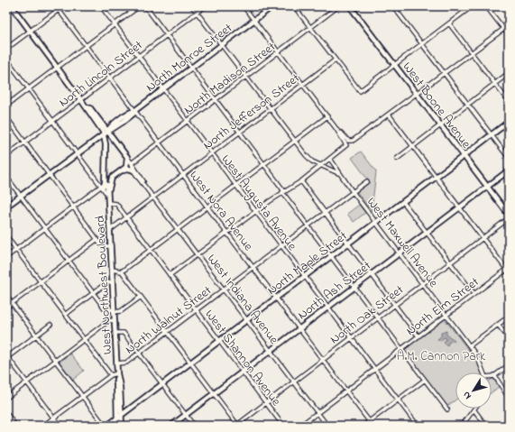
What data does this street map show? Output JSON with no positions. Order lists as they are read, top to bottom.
{
  "streets": {
    "main road": [
      "North Monroe Street",
      "West Boone Avenue",
      "North Maple Street",
      "West Northwest Boulevard",
      "North Ash Street",
      "West Indiana Avenue"
    ],
    "street": [
      "North Lincoln Street",
      "North Madison Street",
      "North Jefferson Street",
      "West Augusta Avenue",
      "West Nora Avenue",
      "West Maxwell Avenue",
      "North Elm Street",
      "North Oak Street",
      "North Walnut Street",
      "West Shannon Avenue"
    ]
  },
  "crossings": [
    ["North Monroe Street", "West Augusta Avenue"],
    ["North Monroe Street", "West Nora Avenue"],
    ["North Monroe Street", "West Indiana Avenue"],
    ["North Lincoln Street", "West Augusta Avenue"],
    ["North Lincoln Street", "West Nora Avenue"],
    ["North Lincoln Street", "West Indiana Avenue"],
    ["North Madison Street", "West Augusta Avenue"],
    ["North Madison Street", "West Nora Avenue"],
    ["North Madison Street", "West Indiana Avenue"],
    ["West Boone Avenue", "North Maple Street"],
    ["West Boone Avenue", "North Ash Street"],
    ["North Jefferson Street", "West Augusta Avenue"],
    ["North Jefferson Street", "West Nora Avenue"],
    ["North Jefferson Street", "West Northwest Boulevard"],
    ["North Jefferson Street", "West Indiana Avenue"],
    ["North Jefferson Street", "West Shannon Avenue"],
    ["West Augusta Avenue", "North Maple Street"],
    ["West Augusta Avenue", "North Ash Street"],
    ["West Augusta Avenue", "North Elm Street"],
    ["West Augusta Avenue", "North Oak Street"],
    ["West Augusta Avenue", "North Walnut Street"],
    ["West Nora Avenue", "North Maple Street"],
    ["West Nora Avenue", "North Ash Street"],
    ["West Nora Avenue", "North Elm Street"],
    ["West Nora Avenue", "North Oak Street"],
    ["West Nora Avenue", "North Walnut Street"],
    ["West Maxwell Avenue", "North Maple Street"],
    ["West Maxwell Avenue", "North Ash Street"],
    ["West Maxwell Avenue", "North Elm Street"],
    ["West Maxwell Avenue", "North Oak Street"],
    ["West Maxwell Avenue", "North Walnut Street"],
    ["North Maple Street", "West Indiana Avenue"],
    ["North Maple Street", "West Shannon Avenue"],
    ["West Northwest Boulevard", "West Indiana Avenue"],
    ["West Northwest Boulevard", "North Walnut Street"],
    ["West Northwest Boulevard", "West Shannon Avenue"],
    ["North Ash Street", "West Indiana Avenue"],
    ["North Ash Street", "West Shannon Avenue"],
    ["West Indiana Avenue", "North Elm Street"],
    ["West Indiana Avenue", "North Oak Street"],
    ["West Indiana Avenue", "North Walnut Street"],
    ["North Oak Street", "West Shannon Avenue"],
    ["North Walnut Street", "West Shannon Avenue"]
  ],
  "parks": ["A.M. Cannon Park"],
  "north": "bottom left"
}
